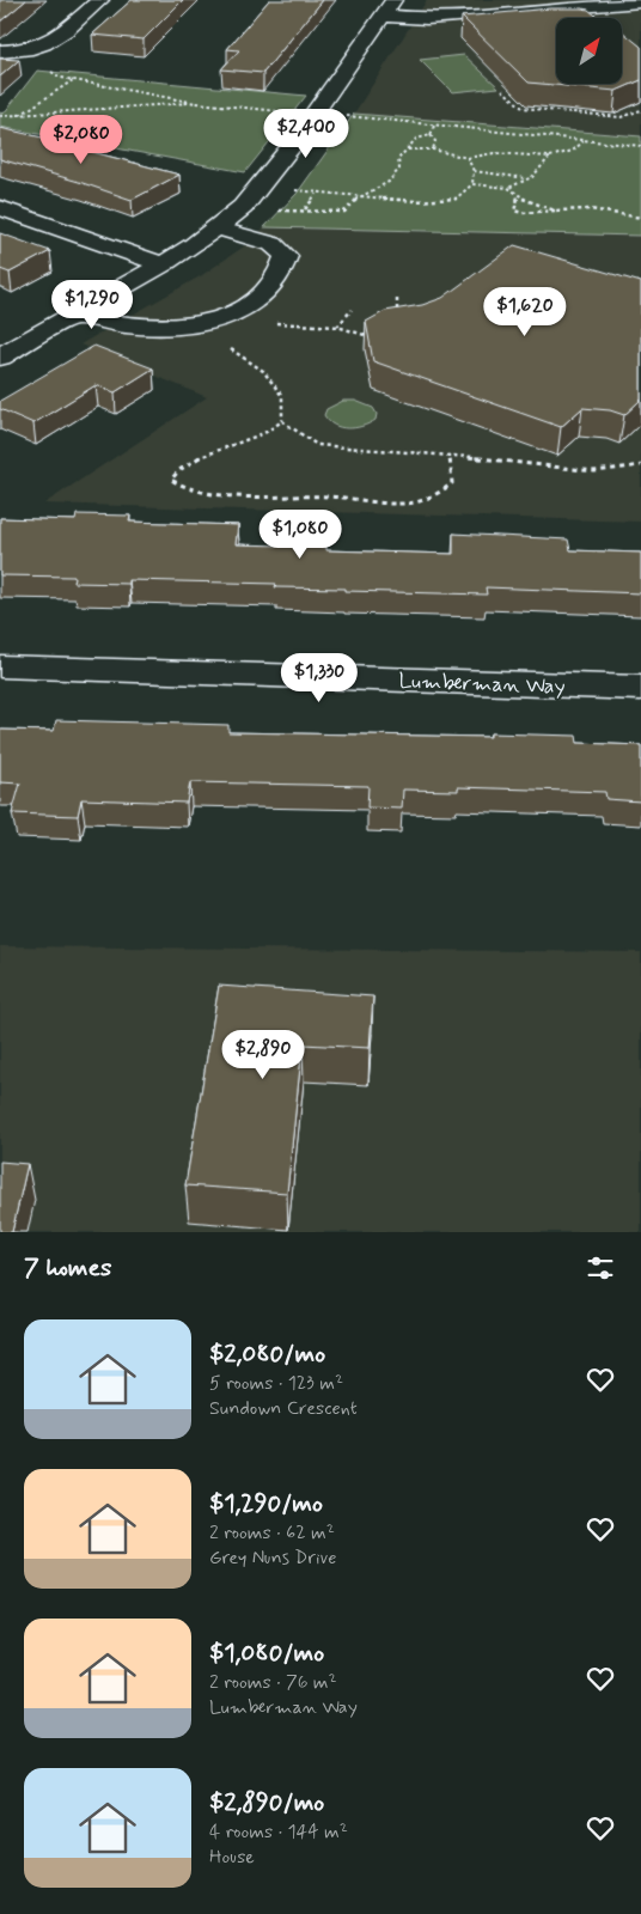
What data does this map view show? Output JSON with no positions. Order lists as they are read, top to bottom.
{
  "streets": {
    "street": ["Lumberman Way"]
  },
  "north": "top right",
  "page": {
    "price": [
      "$2,400",
      "$2,080",
      "$1,290",
      "$1,620",
      "$1,080",
      "$1,330",
      "$2,890"
    ],
    "heading": "7 homes",
    "list": [
      {
        "name": "$2,080/mo",
        "note": "5 rooms · 123 m² · Sundown Crescent"
      },
      {
        "name": "$1,290/mo",
        "note": "2 rooms · 62 m² · Grey Nuns Drive"
      },
      {
        "name": "$1,080/mo",
        "note": "2 rooms · 76 m² · Lumberman Way"
      },
      {
        "name": "$2,890/mo",
        "note": "4 rooms · 144 m² · House"
      }
    ]
  }
}
